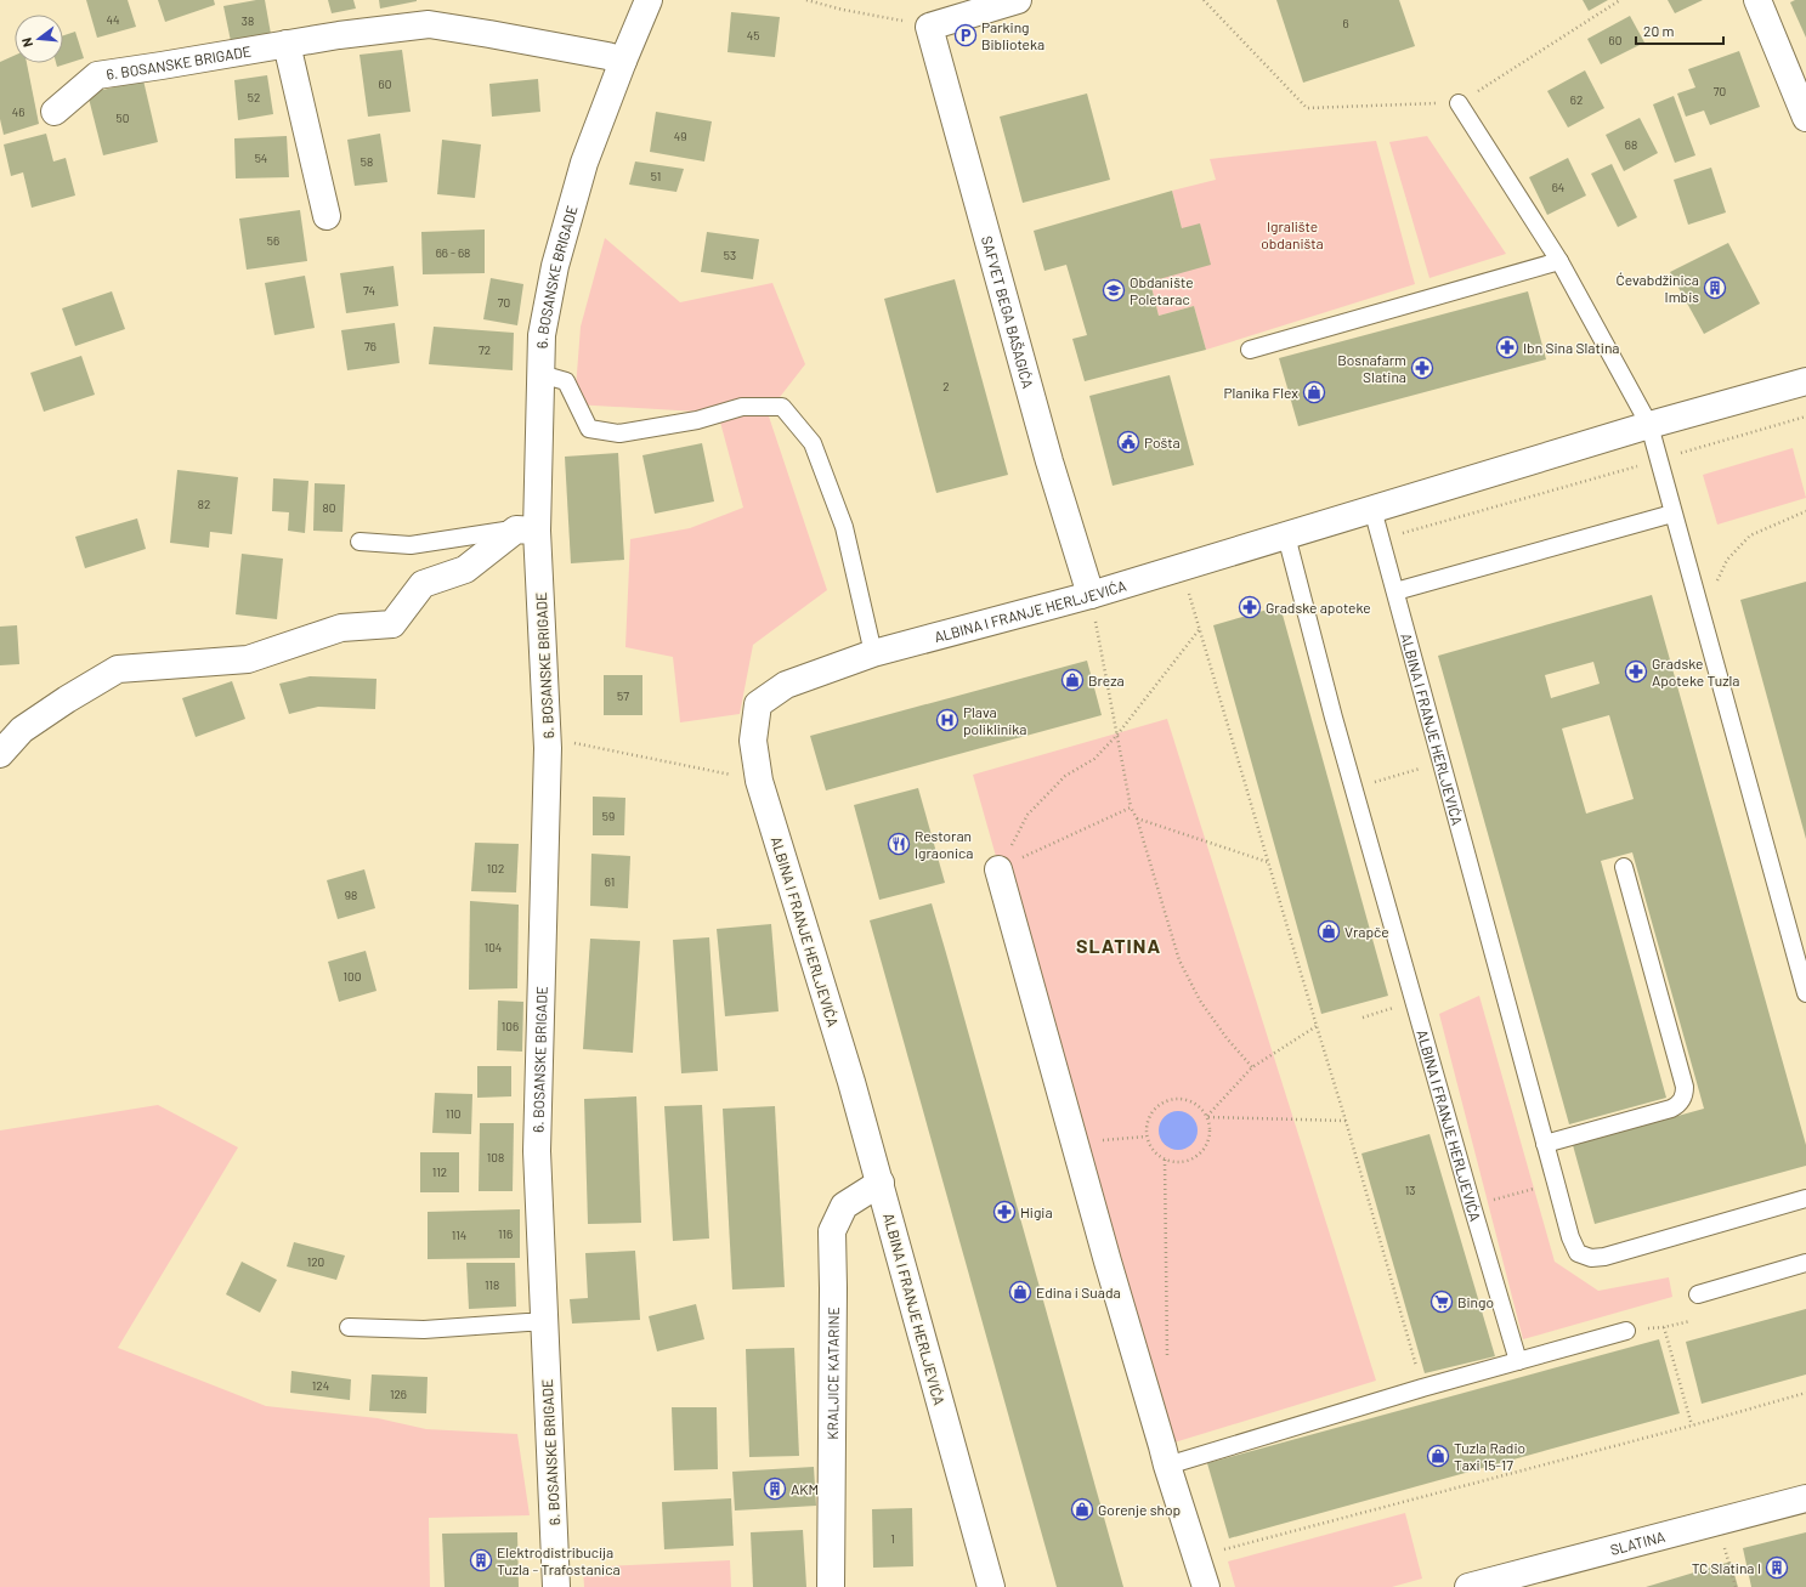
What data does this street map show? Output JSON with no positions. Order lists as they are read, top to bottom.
{
  "streets": {
    "street": [
      "6. BOSANSKE BRIGADE",
      "SAFVET BEGA BAŠAGIĆA",
      "ALBINA I FRANJE HERLJEVIĆA",
      "KRALJICE KATARINE",
      "SLATINA"
    ]
  },
  "crossings": [
    ["SAFVET BEGA BAŠAGIĆA", "ALBINA I FRANJE HERLJEVIĆA"],
    ["ALBINA I FRANJE HERLJEVIĆA", "KRALJICE KATARINE"]
  ],
  "districts": ["SLATINA"],
  "parks": ["Igralište obdaništa"],
  "places": {
    "parking": ["Parking Biblioteka"],
    "building": [
      "Ćevabdžinica Imbis",
      "AKM",
      "Elektrodistribucija Tuzla - Trafostanica",
      "TC Slatina I"
    ],
    "school or university": ["Obdanište Poletarac"],
    "pharmacy": [
      "Ibn Sina Slatina",
      "Bosnafarm Slatina",
      "Gradske apoteke",
      "Gradske Apoteke Tuzla",
      "Higia"
    ],
    "shop": [
      "Planika Flex",
      "Breza",
      "Vrapče",
      "Edina i Suada",
      "Tuzla Radio Taxi 15-17",
      "Gorenje shop"
    ],
    "public building": ["Pošta"],
    "hospital": ["Plava poliklinika"],
    "restaurant": ["Restoran Igraonica"],
    "supermarket": ["Bingo"]
  },
  "house_numbers": [
    "44",
    "38",
    "6",
    "45",
    "60",
    "60",
    "70",
    "52",
    "62",
    "46",
    "50",
    "49",
    "68",
    "54",
    "58",
    "51",
    "64",
    "56",
    "66 - 68",
    "53",
    "74",
    "70",
    "76",
    "72",
    "2",
    "82",
    "80",
    "57",
    "59",
    "102",
    "61",
    "98",
    "104",
    "100",
    "106",
    "110",
    "108",
    "112",
    "13",
    "116",
    "114",
    "120",
    "118",
    "124",
    "126",
    "1"
  ],
  "scale_bar": "20 m",
  "north": "left"
}
